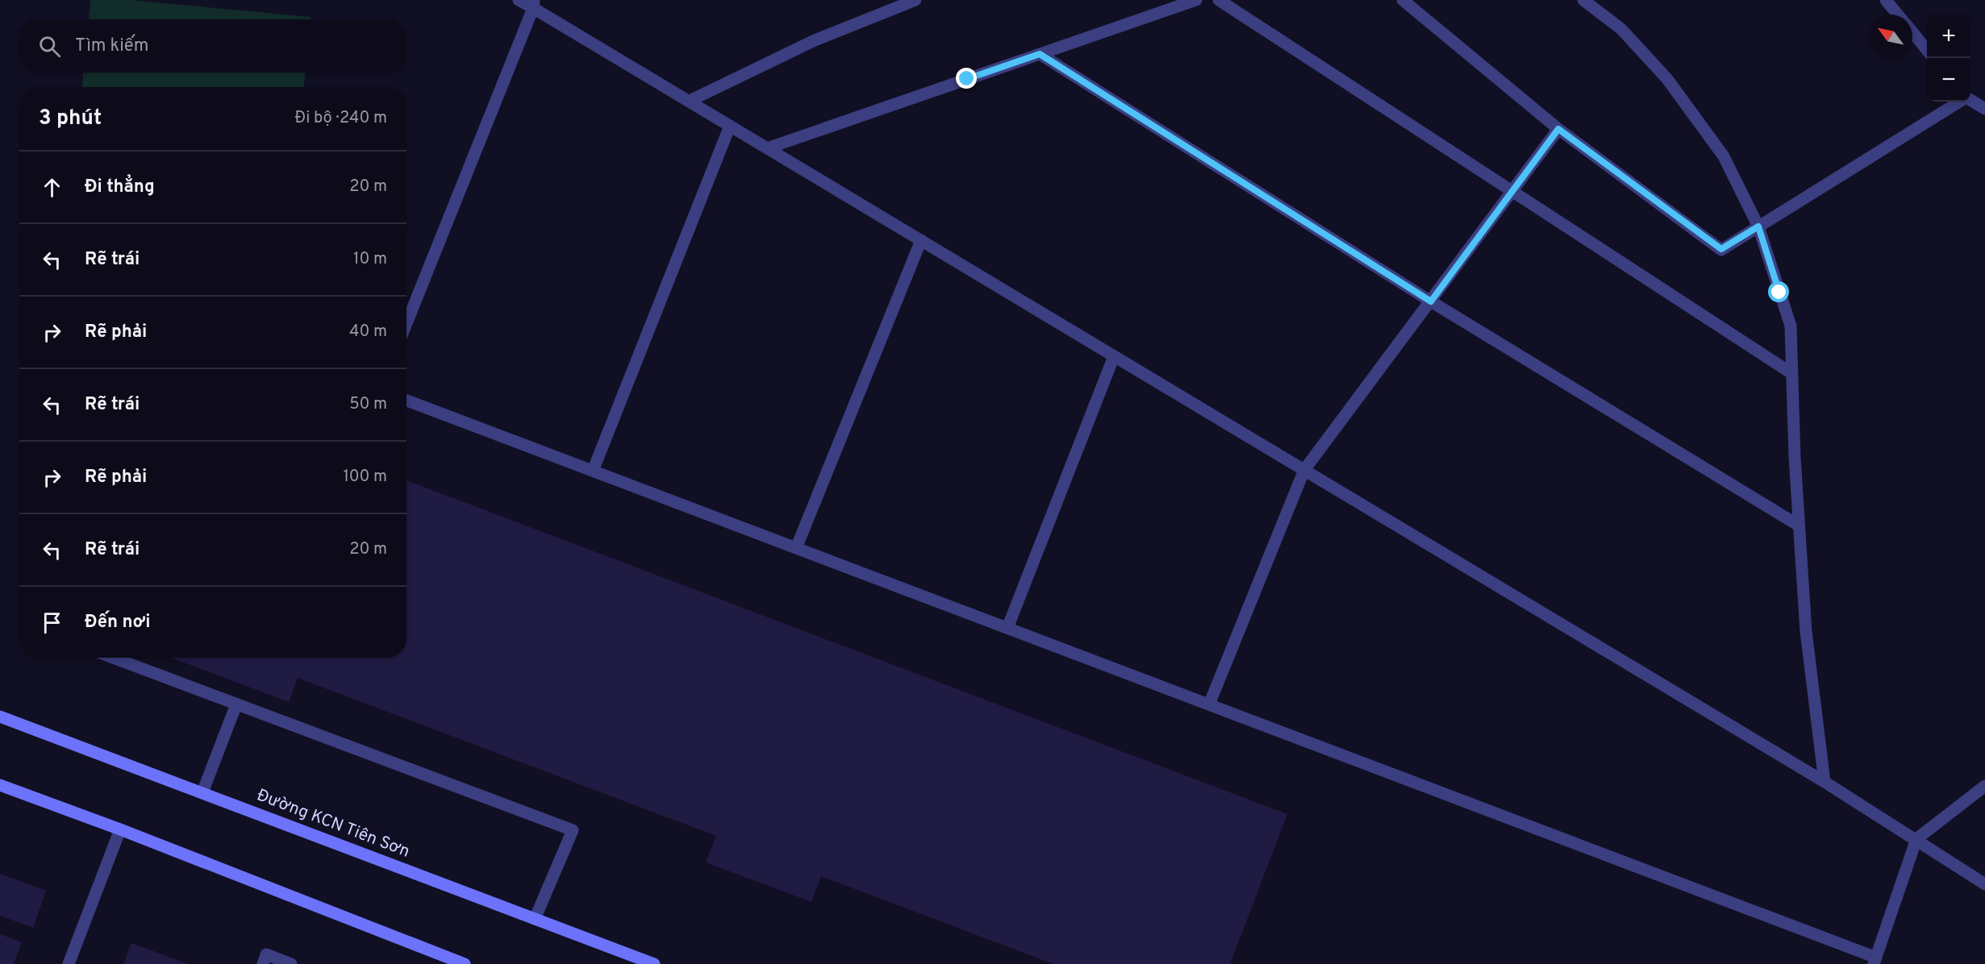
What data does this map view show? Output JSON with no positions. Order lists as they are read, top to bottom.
{
  "streets": {
    "main road": ["Đường KCN Tiên Sơn"]
  },
  "north": "top left",
  "page": {
    "map_buttons": ["+", "−"],
    "search": "Tìm kiếm",
    "heading": ["3 phút", "Đi bộ · 240 m"],
    "list": [
      ["Đi thẳng", "20 m"],
      ["Rẽ trái", "10 m"],
      ["Rẽ phải", "40 m"],
      ["Rẽ trái", "50 m"],
      ["Rẽ phải", "100 m"],
      ["Rẽ trái", "20 m"],
      "Đến nơi"
    ]
  }
}
